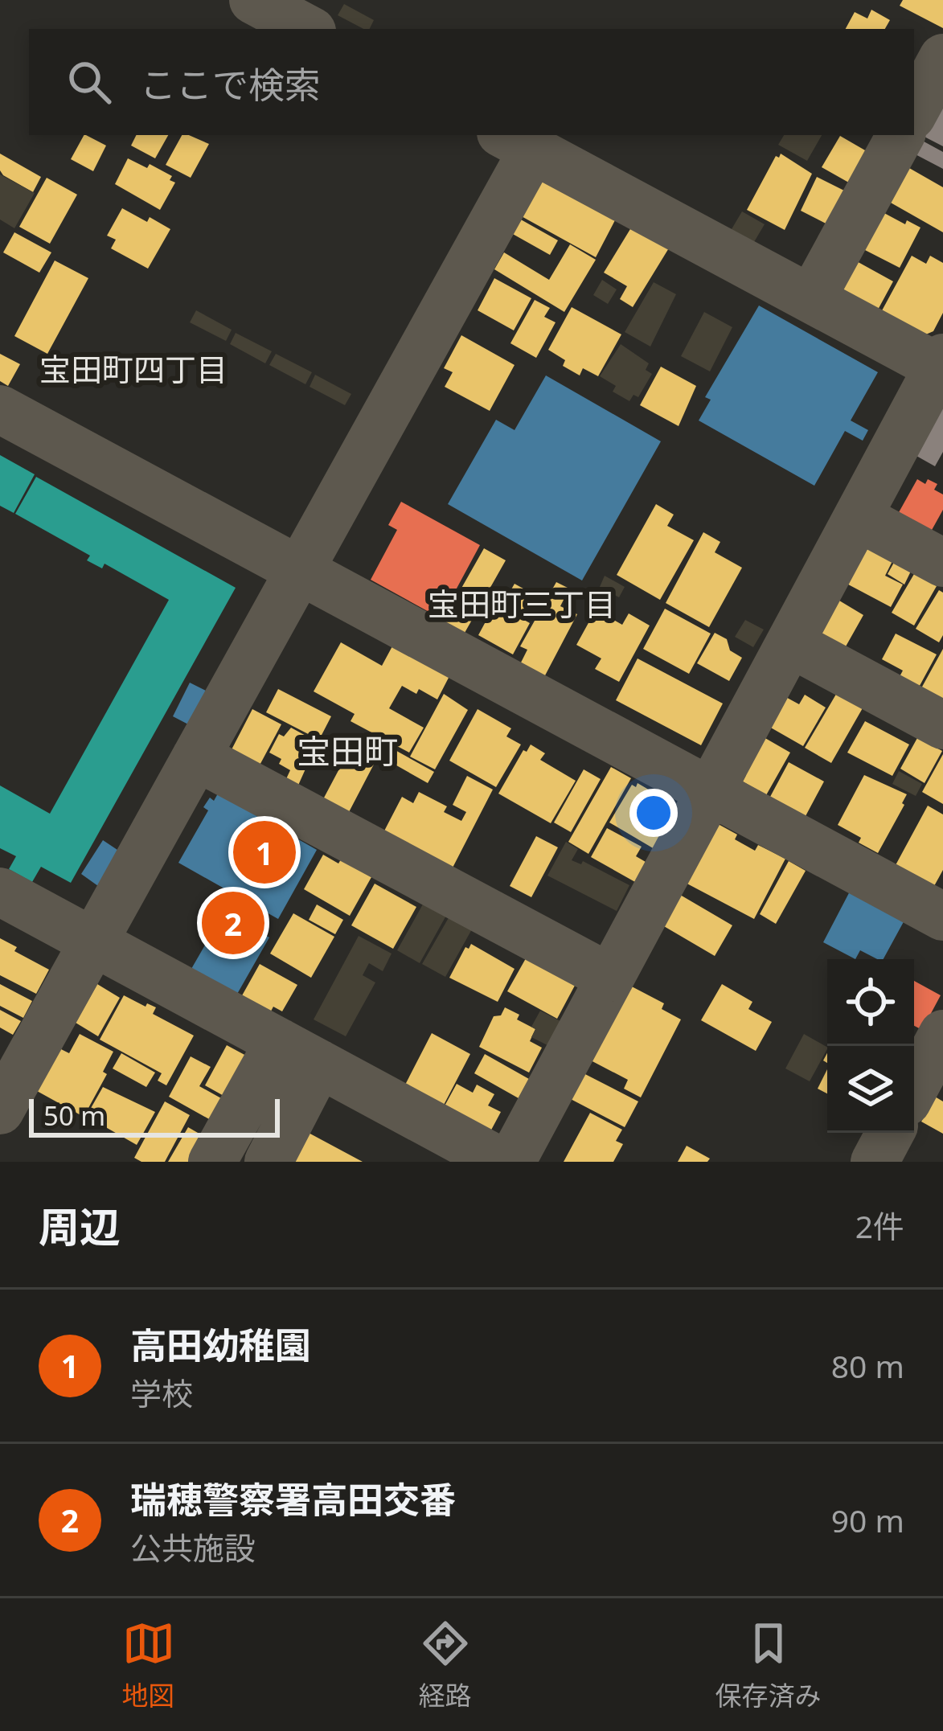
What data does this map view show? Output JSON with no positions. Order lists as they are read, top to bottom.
{
  "districts": ["宝田町四丁目", "宝田町三丁目", "宝田町"],
  "scale_bar": "50 m",
  "page": {
    "search": "ここで検索",
    "pins": ["1", "2"],
    "scale": "50 m",
    "heading": ["周辺", "2件"],
    "list": [
      {
        "mark": "1",
        "name": "高田幼稚園",
        "note": "学校",
        "value": "80 m"
      },
      {
        "mark": "2",
        "name": "瑞穂警察署高田交番",
        "note": "公共施設",
        "value": "90 m"
      }
    ],
    "nav": ["地図", "経路", "保存済み"]
  }
}
